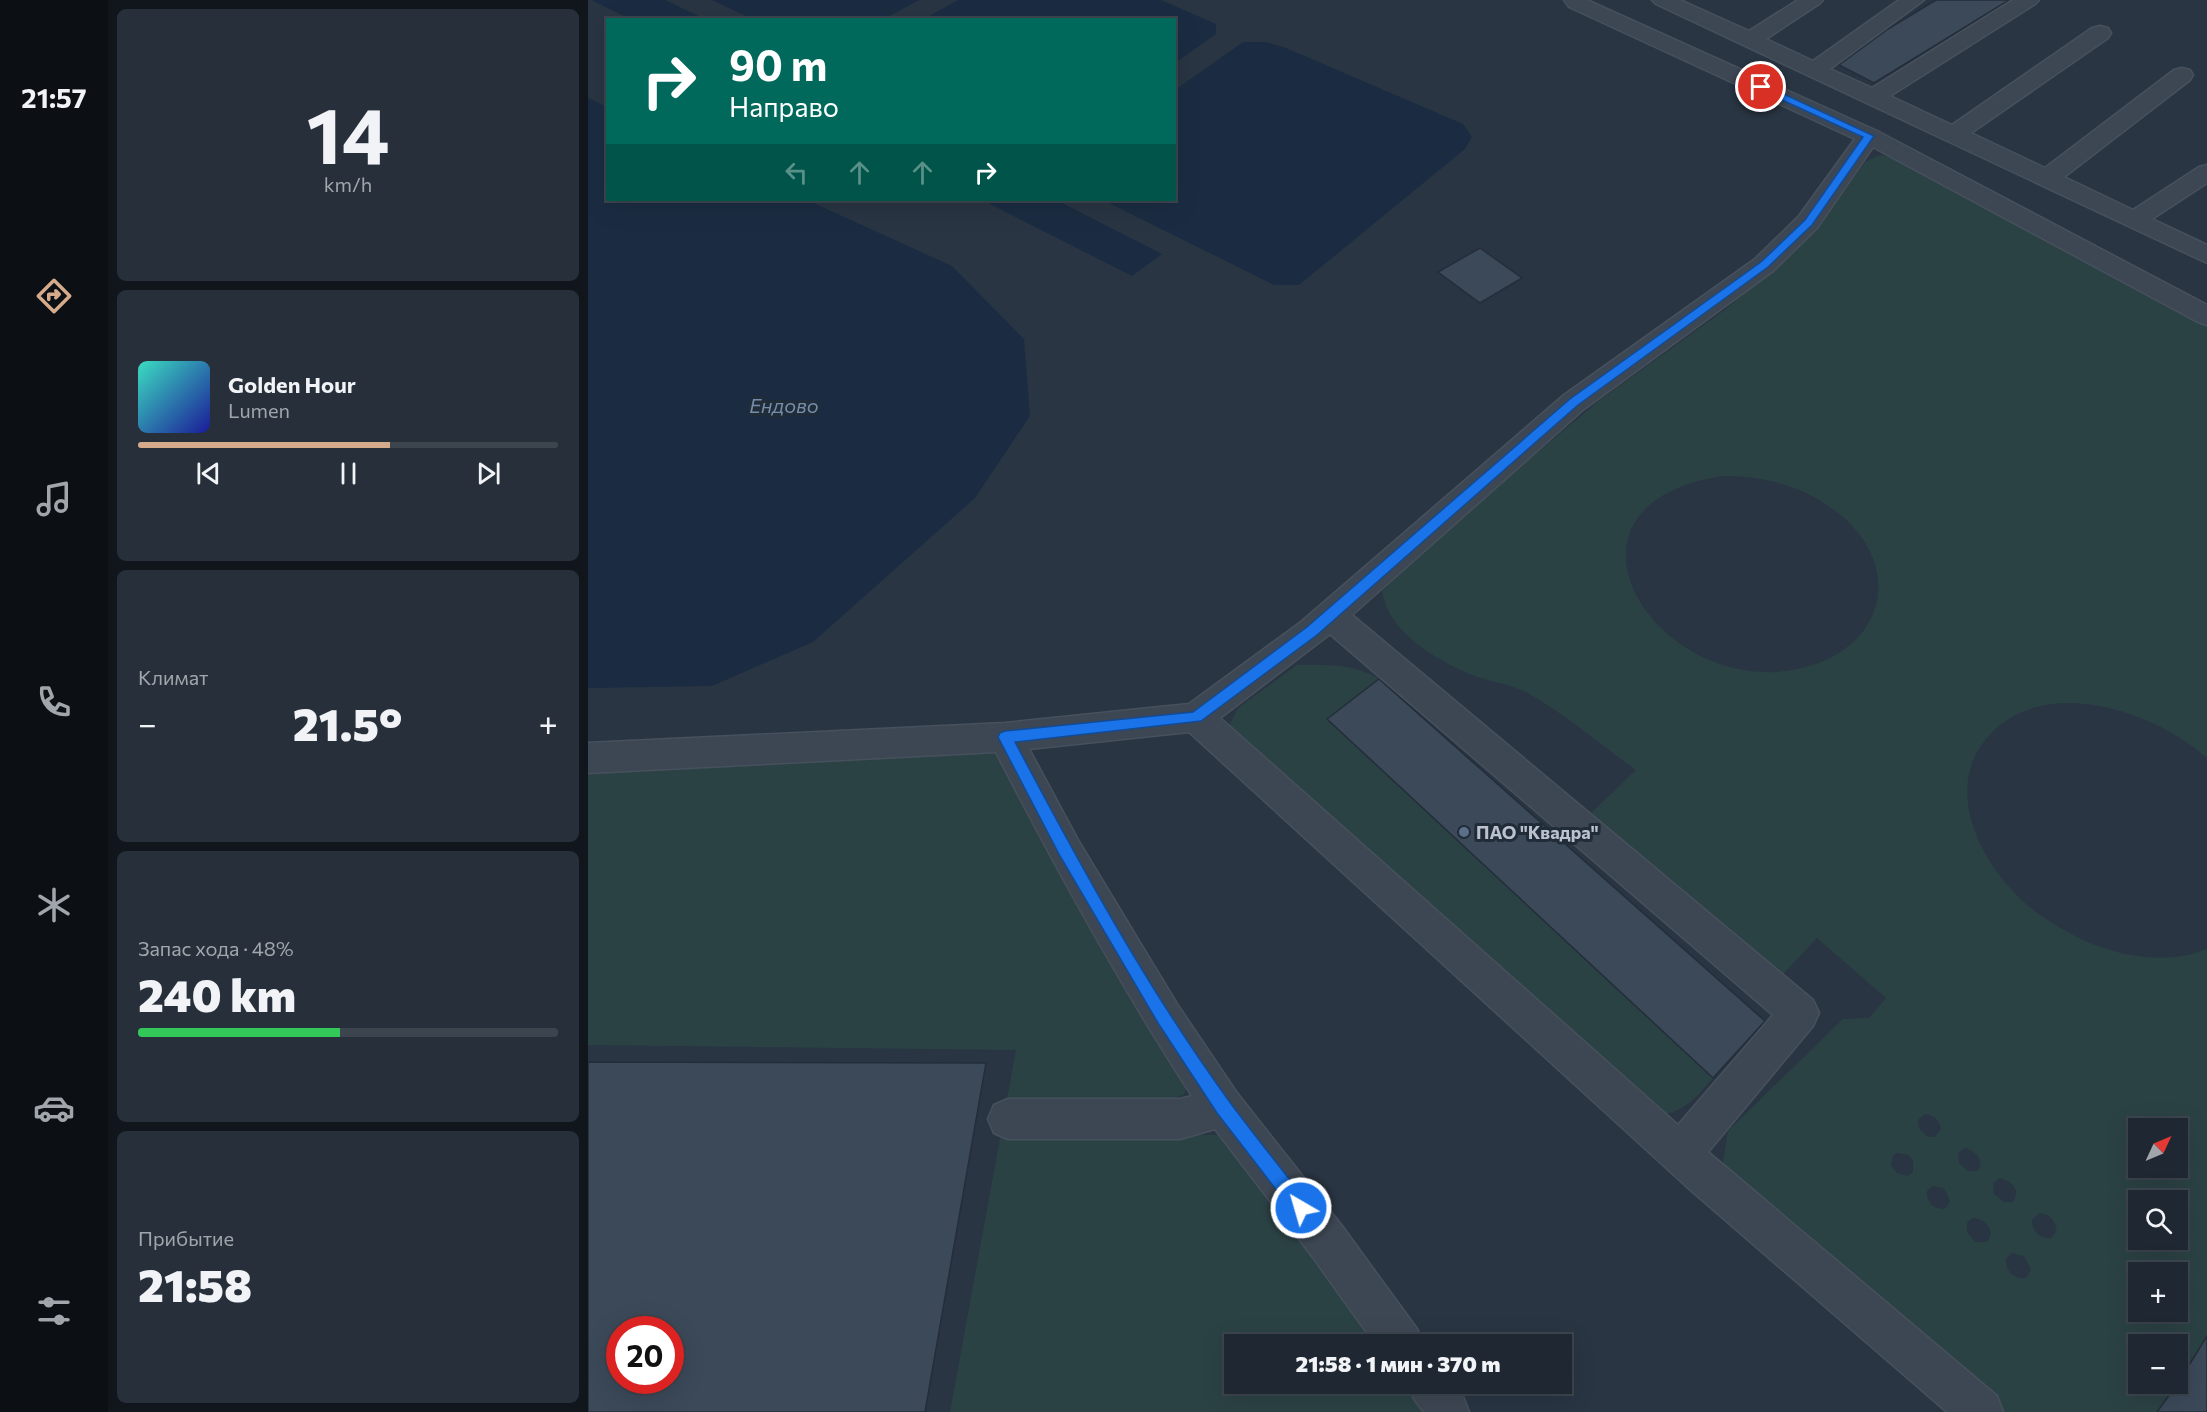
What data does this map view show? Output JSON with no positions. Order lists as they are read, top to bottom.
{
  "water": ["Ендово"],
  "places": ["ПАО \"Квадра\""],
  "north": "top right",
  "page": {
    "tabs": "21:57",
    "tile": [
      ["14", "km/h"],
      "Климат",
      ["Запас хода · 48%", "240 km"],
      ["Прибытие", "21:58"]
    ],
    "turn": ["90 m", "Направо"],
    "song": ["Golden Hour", "Lumen"],
    "heat": ["−", "21.5°", "+"],
    "map_buttons": ["+", "−"],
    "limit": "20",
    "trip": "21:58 · 1 мин · 370 m"
  }
}
